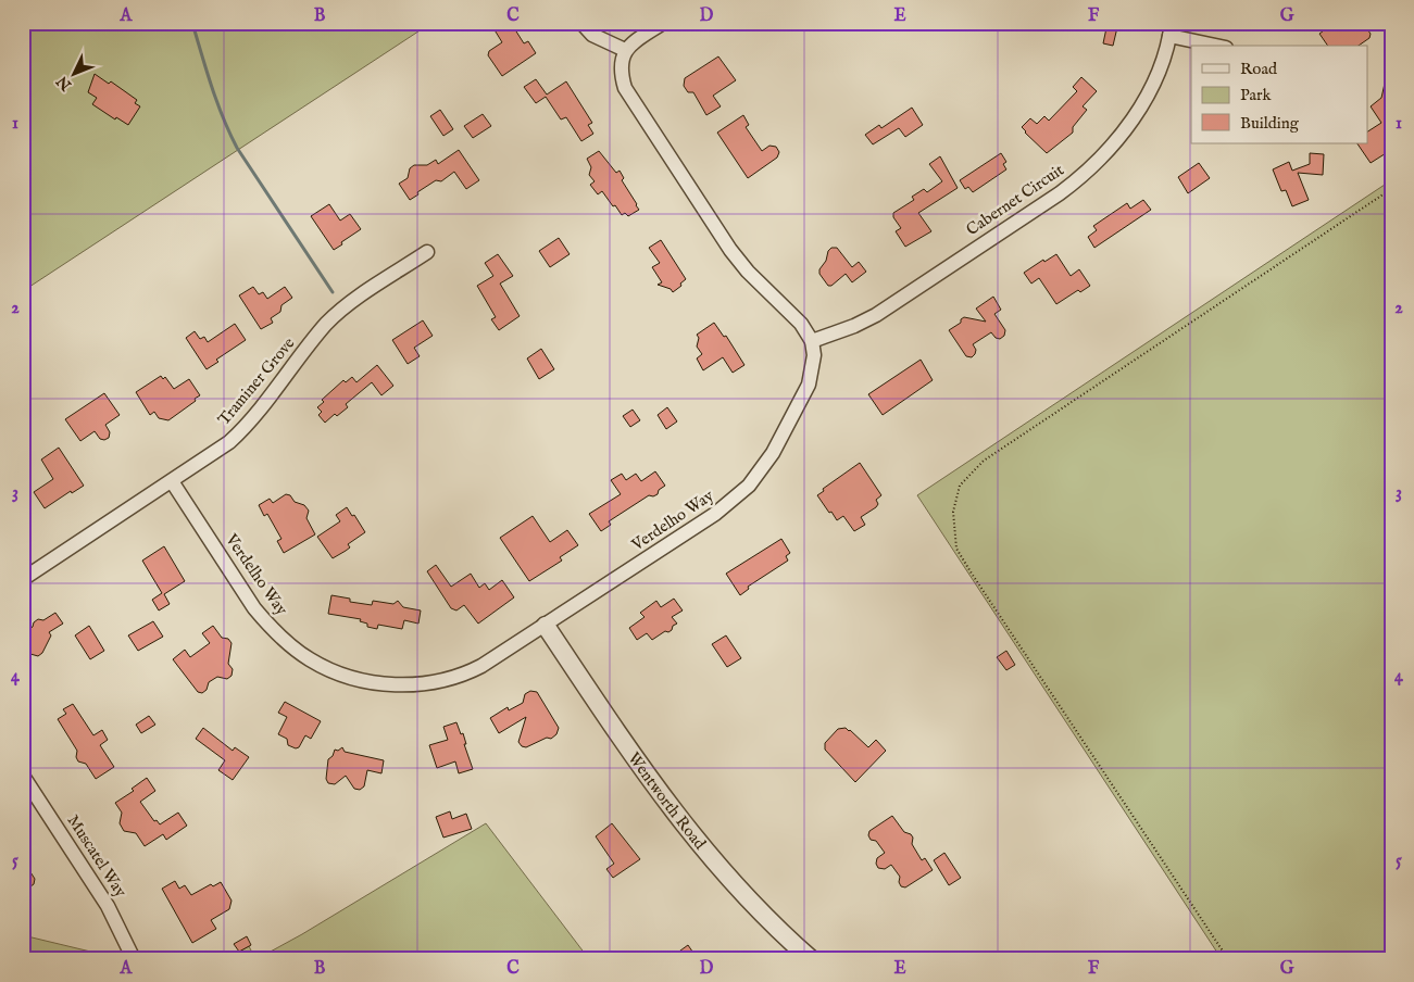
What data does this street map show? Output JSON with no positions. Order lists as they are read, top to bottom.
{
  "streets": {
    "street": [
      "Cabernet Circuit",
      "Traminer Grove",
      "Verdelho Way",
      "Wentworth Road",
      "Muscatel Way"
    ]
  },
  "crossings": [
    ["Cabernet Circuit", "Verdelho Way"],
    ["Traminer Grove", "Verdelho Way"],
    ["Verdelho Way", "Wentworth Road"]
  ],
  "legend": ["Road", "Park", "Building"],
  "north": "bottom left",
  "grid": {
    "columns": [
      "A",
      "B",
      "C",
      "D",
      "E",
      "F",
      "G"
    ],
    "rows": [
      "1",
      "2",
      "3",
      "4",
      "5"
    ]
  }
}
